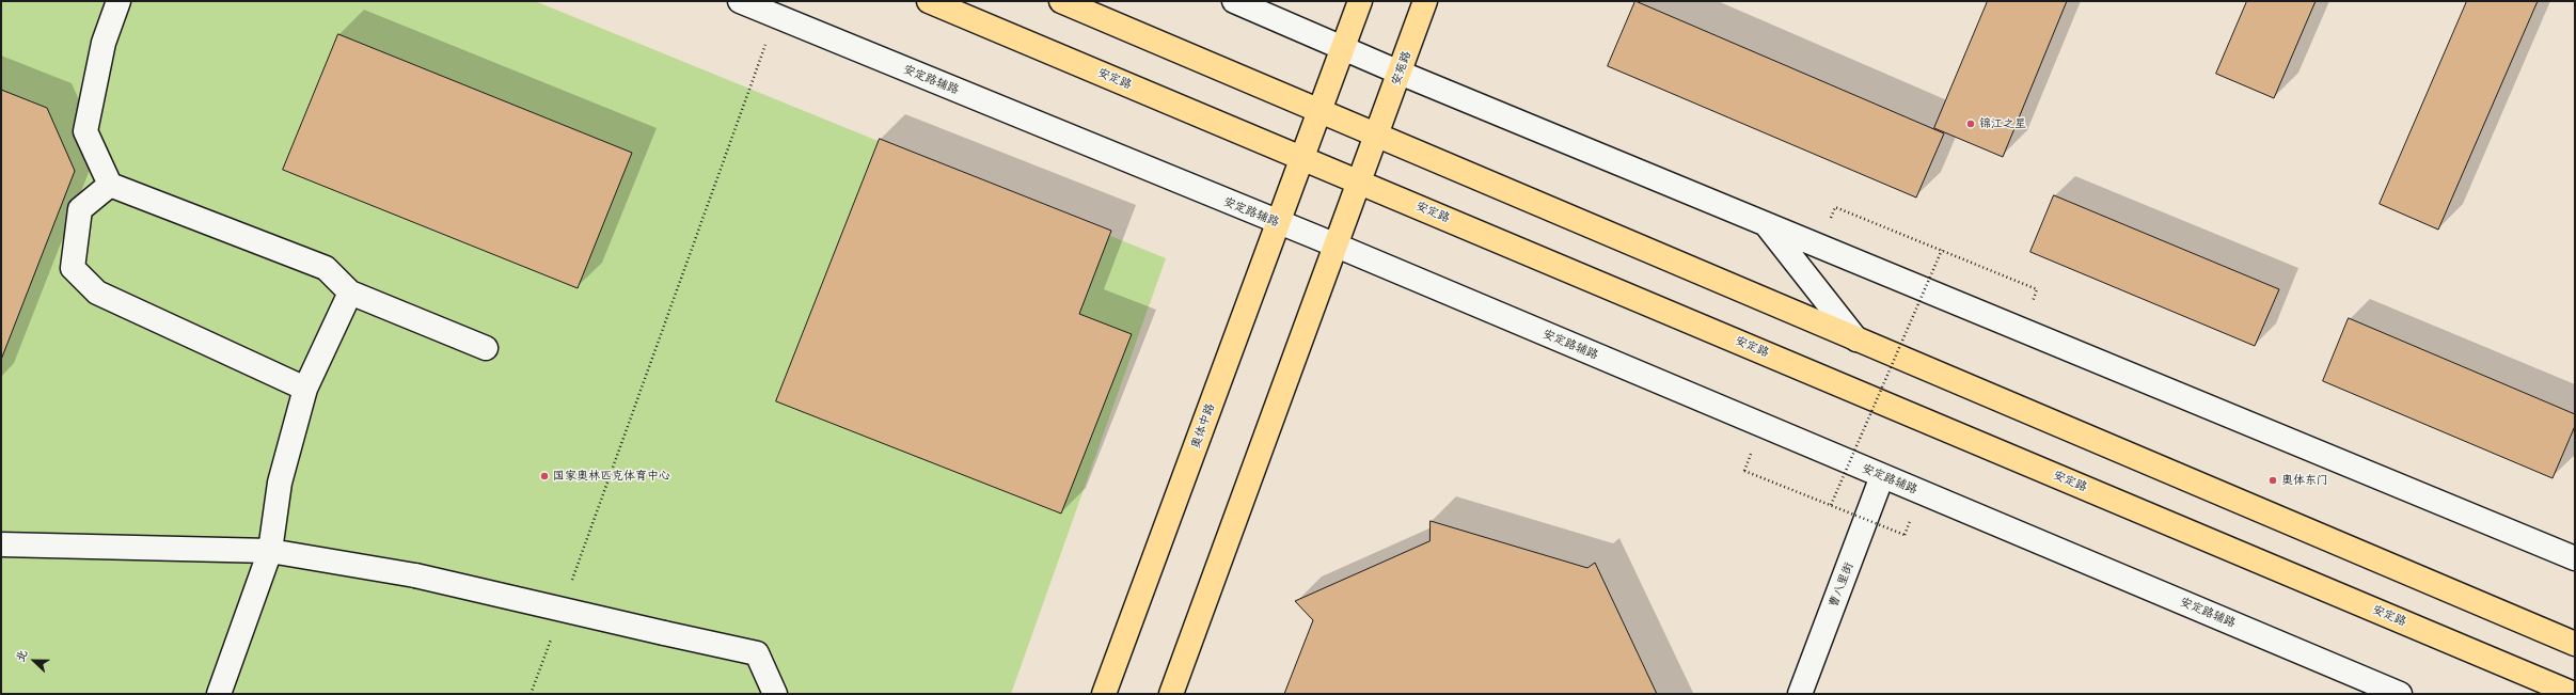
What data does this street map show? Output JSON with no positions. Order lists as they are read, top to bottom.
{
  "streets": {
    "main road": ["安苑路", "安定路", "奥体中路"],
    "street": ["安定路辅路", "曹八里街"]
  },
  "crossings": [
    ["安苑路", "安定路"],
    ["安定路", "奥体中路"],
    ["安定路辅路", "奥体中路"],
    ["安定路辅路", "曹八里街"]
  ],
  "places": ["锦江之星", "国家奥林匹克体育中心", "奥体东门"],
  "north": "left"
}
